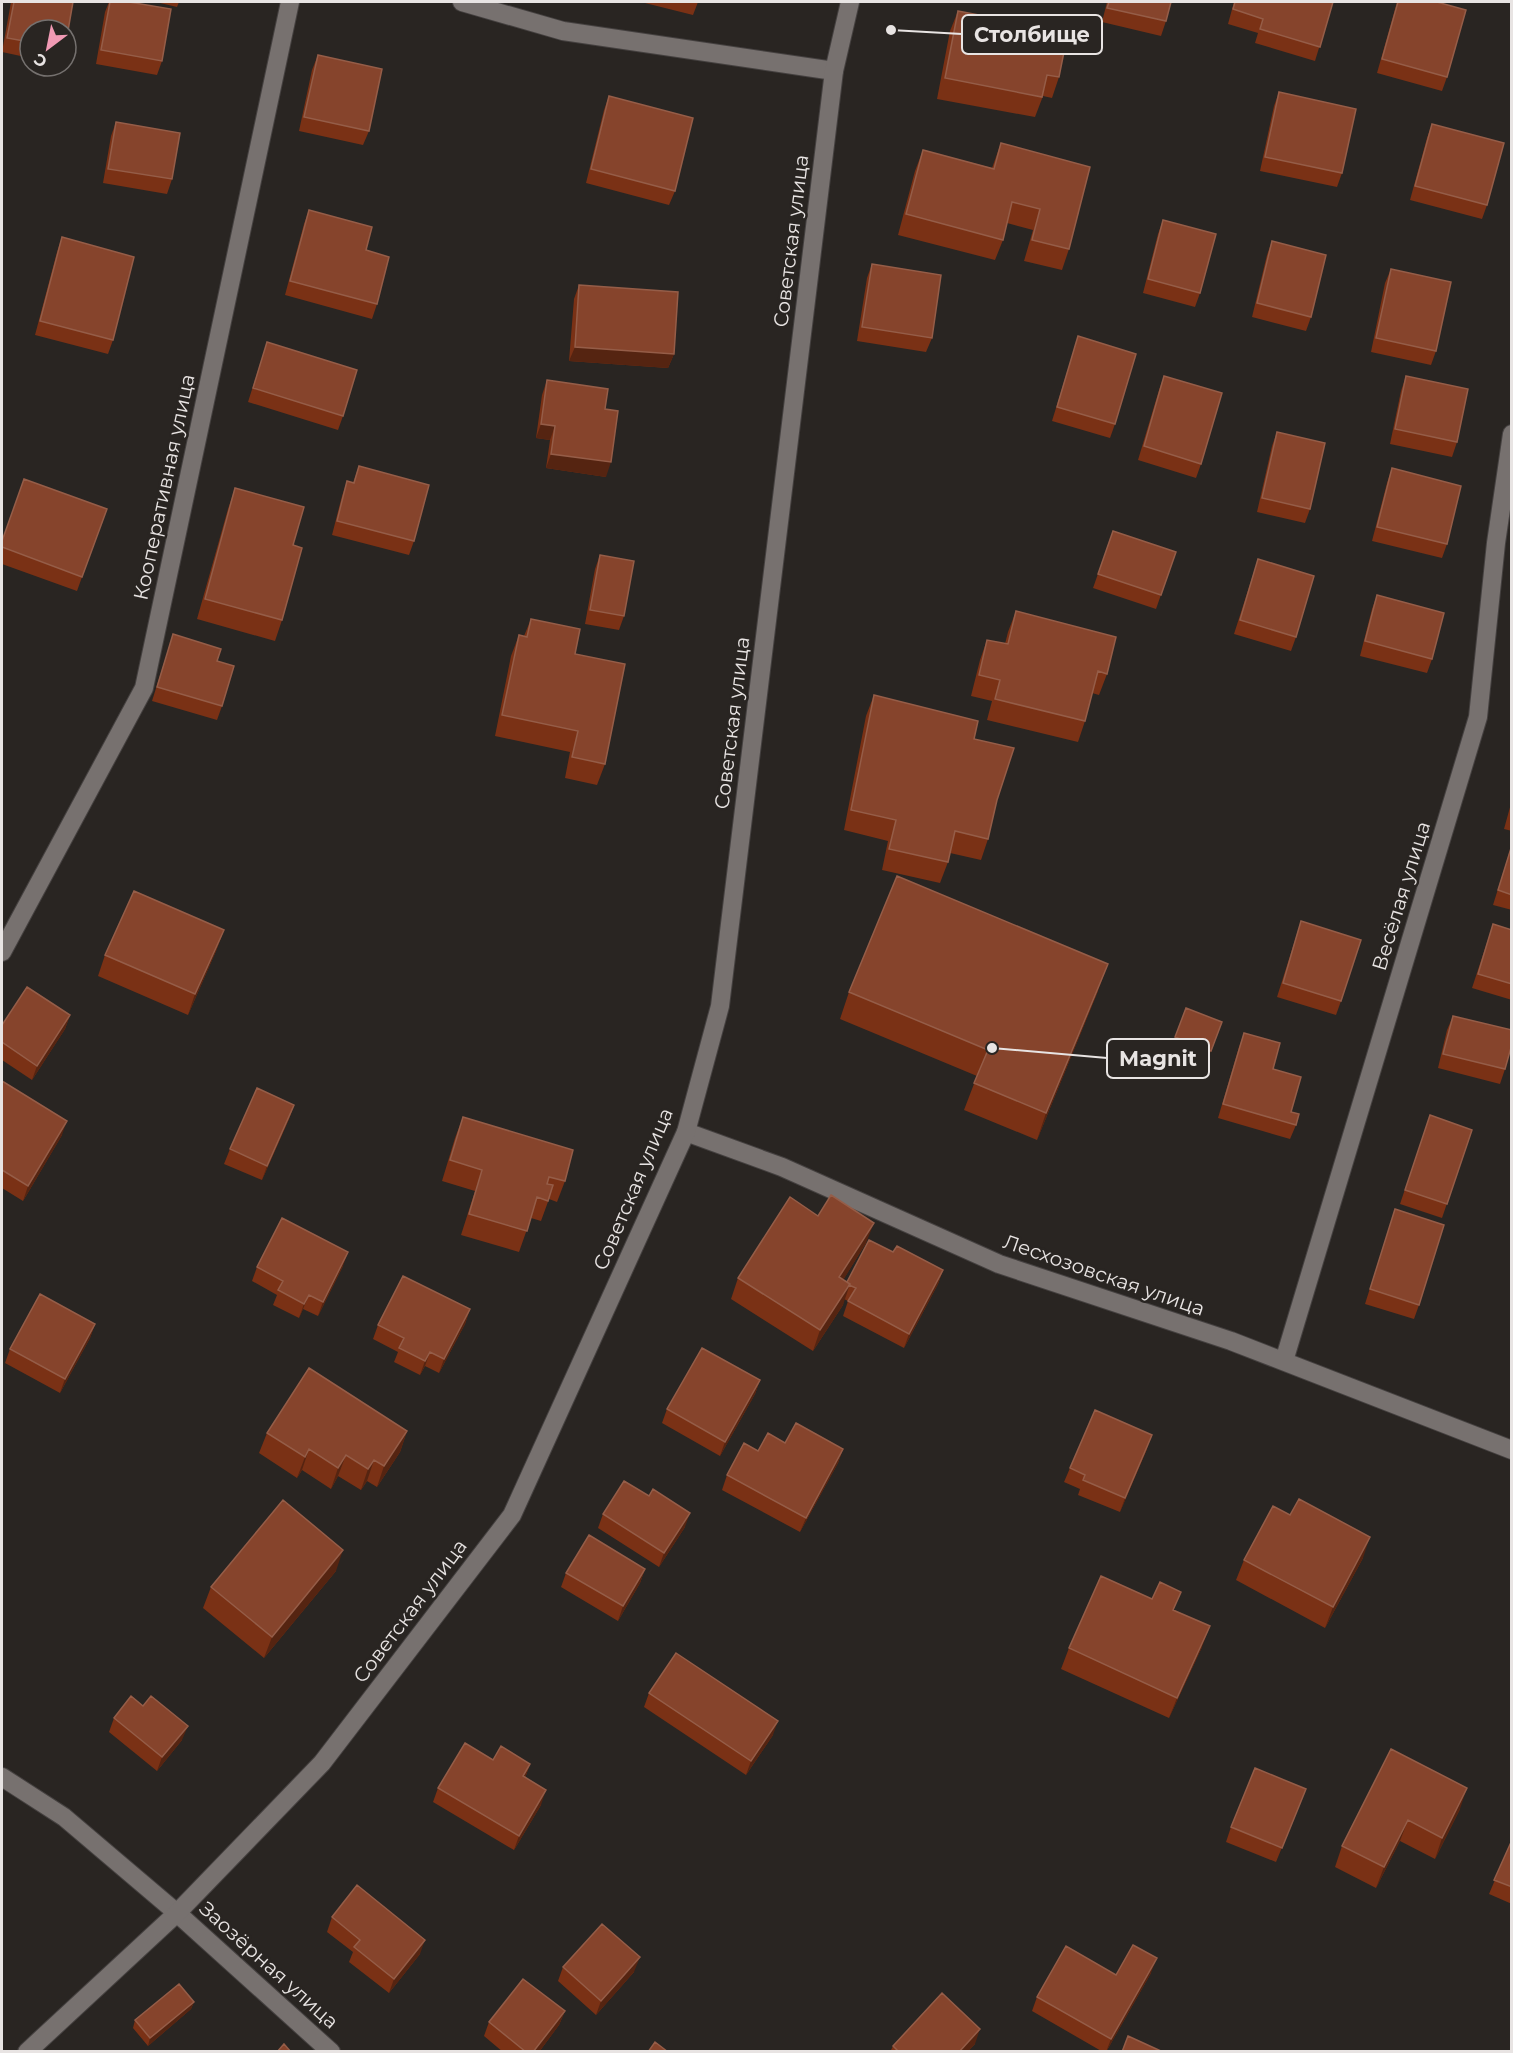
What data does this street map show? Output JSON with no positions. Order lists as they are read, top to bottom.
{
  "streets": {
    "street": [
      "Советская улица",
      "Кооперативная улица",
      "Весёлая улица",
      "Лесхозовская улица",
      "Заозёрная улица"
    ]
  },
  "crossings": [
    ["Советская улица", "Лесхозовская улица"],
    ["Советская улица", "Заозёрная улица"],
    ["Весёлая улица", "Лесхозовская улица"]
  ],
  "places": ["Столбище", "Magnit"],
  "north": "bottom left"
}
